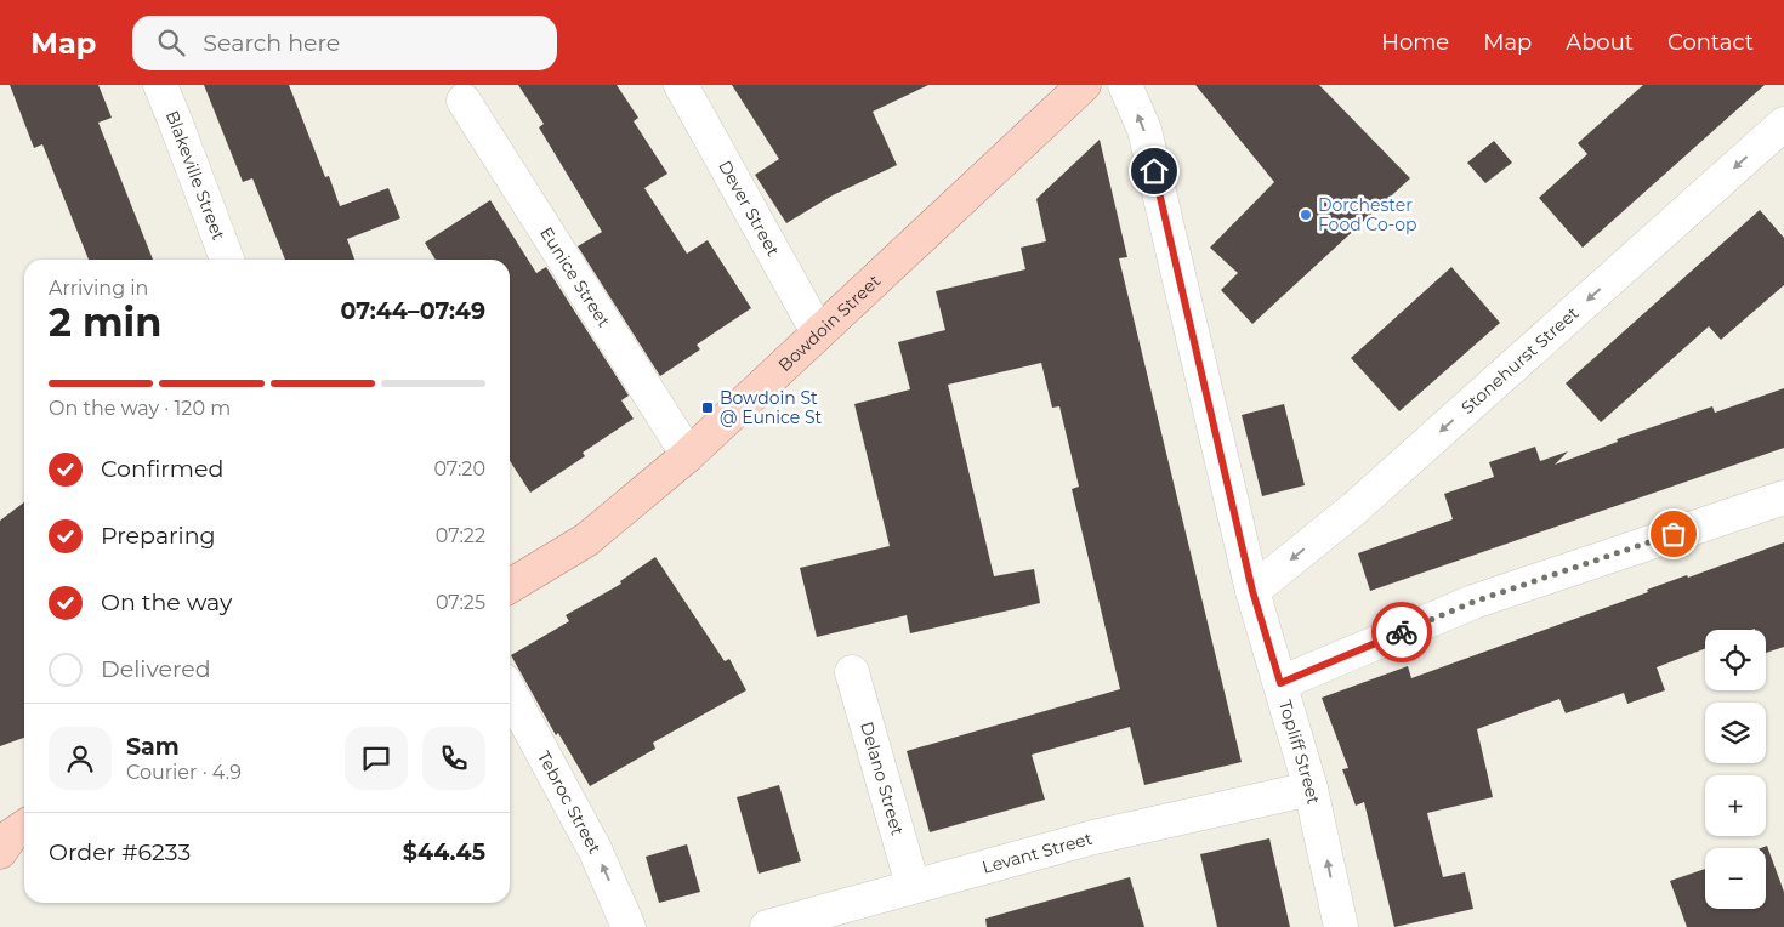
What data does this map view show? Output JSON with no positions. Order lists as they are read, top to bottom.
{
  "streets": {
    "main road": ["Bowdoin Street"],
    "street": [
      "Blakeville Street",
      "Dever Street",
      "Eunice Street",
      "Stonehurst Street",
      "Topliff Street",
      "Delano Street",
      "Tebroc Street",
      "Levant Street"
    ]
  },
  "crossings": [
    ["Dever Street", "Bowdoin Street"],
    ["Eunice Street", "Bowdoin Street"],
    ["Stonehurst Street", "Topliff Street"],
    ["Topliff Street", "Levant Street"],
    ["Delano Street", "Levant Street"]
  ],
  "one_way": ["Topliff Street", "Tebroc Street"],
  "places": {
    "other": ["Dorchester Food Co-op"],
    "transit": ["Bowdoin St @ Eunice St"]
  },
  "page": {
    "header": "Map",
    "search": "Search here",
    "nav": [
      "Home",
      "Map",
      "About",
      "Contact"
    ],
    "heading": ["2 min", "Arriving in", "07:44–07:49"],
    "panel": [
      "Sam",
      "Courier · 4.9",
      "Order #6233",
      "$44.45"
    ],
    "bar": "On the way · 120 m",
    "list": [
      ["Confirmed", "07:20"],
      ["Preparing", "07:22"],
      ["On the way", "07:25"],
      "Delivered"
    ],
    "map_buttons": ["+", "−"]
  }
}
